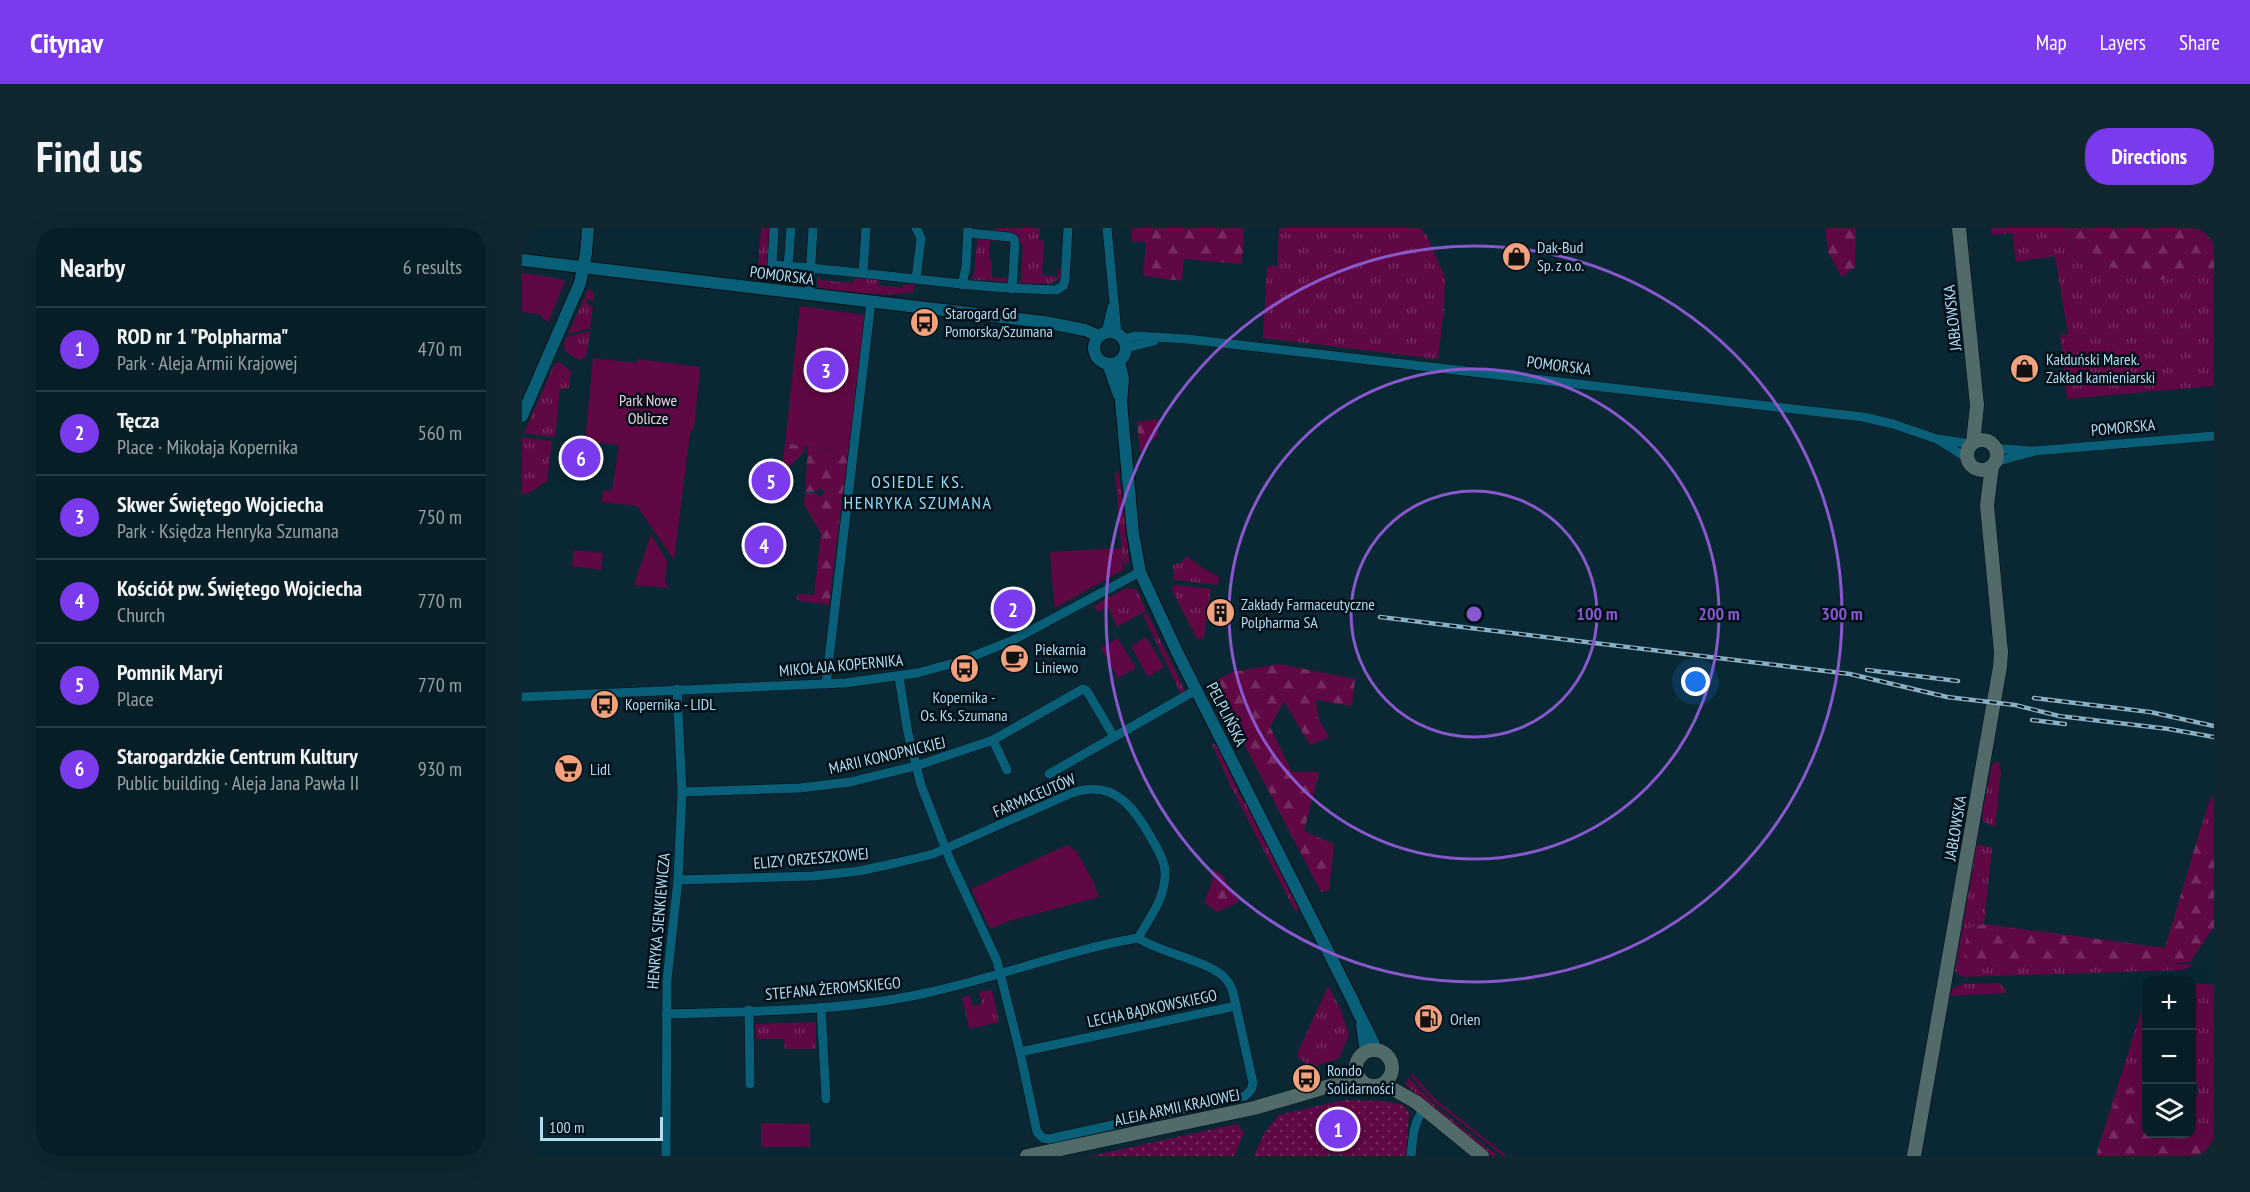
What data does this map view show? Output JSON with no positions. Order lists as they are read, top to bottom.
{
  "streets": {
    "main road": ["JABŁOWSKA", "ALEJA ARMII KRAJOWEJ"],
    "street": [
      "POMORSKA",
      "MIKOŁAJA KOPERNIKA",
      "PELPLIŃSKA",
      "MARII KONOPNICKIEJ",
      "FARMACEUTÓW",
      "ELIZY ORZESZKOWEJ",
      "HENRYKA SIENKIEWICZA",
      "STEFANA ŻEROMSKIEGO",
      "LECHA BĄDKOWSKIEGO"
    ]
  },
  "crossings": [
    ["POMORSKA", "JABŁOWSKA"],
    ["POMORSKA", "PELPLIŃSKA"],
    ["MIKOŁAJA KOPERNIKA", "PELPLIŃSKA"],
    ["MIKOŁAJA KOPERNIKA", "HENRYKA SIENKIEWICZA"],
    ["PELPLIŃSKA", "ALEJA ARMII KRAJOWEJ"],
    ["MARII KONOPNICKIEJ", "HENRYKA SIENKIEWICZA"],
    ["FARMACEUTÓW", "ELIZY ORZESZKOWEJ"],
    ["FARMACEUTÓW", "STEFANA ŻEROMSKIEGO"],
    ["FARMACEUTÓW", "LECHA BĄDKOWSKIEGO"],
    ["ELIZY ORZESZKOWEJ", "HENRYKA SIENKIEWICZA"],
    ["ELIZY ORZESZKOWEJ", "STEFANA ŻEROMSKIEGO"],
    ["ELIZY ORZESZKOWEJ", "LECHA BĄDKOWSKIEGO"],
    ["HENRYKA SIENKIEWICZA", "STEFANA ŻEROMSKIEGO"],
    ["STEFANA ŻEROMSKIEGO", "LECHA BĄDKOWSKIEGO"],
    ["LECHA BĄDKOWSKIEGO", "ALEJA ARMII KRAJOWEJ"]
  ],
  "districts": ["OSIEDLE KS. HENRYKA SZUMANA"],
  "parks": ["Park Nowe Oblicze"],
  "places": {
    "shop": ["Dak-Bud Sp. z o.o.", "Kałduński Marek. Zakład kamieniarski"],
    "bus stop": [
      "Starogard Gd Pomorska/Szumana",
      "Kopernika - Os. Ks. Szumana",
      "Kopernika - LIDL",
      "Rondo Solidarności"
    ],
    "building": ["Zakłady Farmaceutyczne Polpharma SA"],
    "cafe": ["Piekarnia Liniewo"],
    "supermarket": ["Lidl"],
    "fuel station": ["Orlen"]
  },
  "scale_bar": "100 m",
  "page": {
    "header": "Citynav",
    "nav": ["Map", "Layers", "Share"],
    "buttons": "Directions",
    "title": "Find us",
    "heading": ["Nearby", "6 results"],
    "list": [
      {
        "mark": "1",
        "name": "ROD nr 1 \"Polpharma\"",
        "note": "Park · Aleja Armii Krajowej",
        "value": "470 m"
      },
      {
        "mark": "2",
        "name": "Tęcza",
        "note": "Place · Mikołaja Kopernika",
        "value": "560 m"
      },
      {
        "mark": "3",
        "name": "Skwer Świętego Wojciecha",
        "note": "Park · Księdza Henryka Szumana",
        "value": "750 m"
      },
      {
        "mark": "4",
        "name": "Kościół pw. Świętego Wojciecha",
        "note": "Church",
        "value": "770 m"
      },
      {
        "mark": "5",
        "name": "Pomnik Maryi",
        "note": "Place",
        "value": "770 m"
      },
      {
        "mark": "6",
        "name": "Starogardzkie Centrum Kultury",
        "note": "Public building · Aleja Jana Pawła II",
        "value": "930 m"
      }
    ],
    "pins": [
      "3",
      "6",
      "5",
      "4",
      "2",
      "1"
    ],
    "map_buttons": ["+", "−"],
    "scale": "100 m"
  },
  "rings": ["100 m", "200 m", "300 m"]
}
